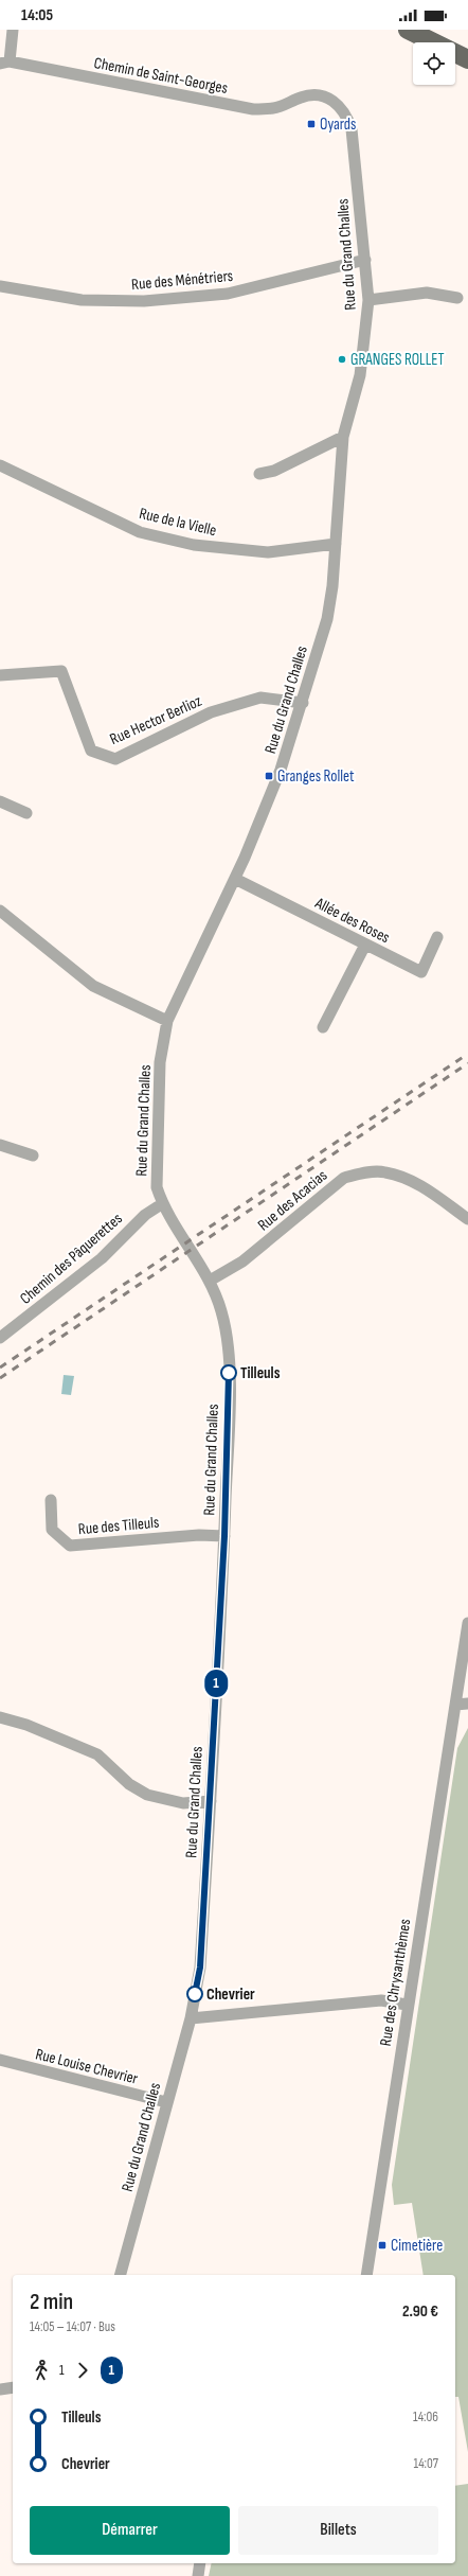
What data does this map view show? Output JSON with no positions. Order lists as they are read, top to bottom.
{
  "streets": {
    "street": [
      "Chemin de Saint-Georges",
      "Rue du Grand Challes",
      "Rue des Ménétriers",
      "Rue de la Vielle",
      "Rue Hector Berlioz",
      "Allée des Roses",
      "Rue des Acacias",
      "Chemin des Pâquerettes",
      "Rue des Tilleuls",
      "Rue des Chrysanthèmes",
      "Rue Louise Chevrier"
    ]
  },
  "crossings": [
    ["Chemin de Saint-Georges", "Rue du Grand Challes"],
    ["Rue du Grand Challes", "Rue des Ménétriers"],
    ["Rue du Grand Challes", "Rue de la Vielle"],
    ["Rue du Grand Challes", "Rue Hector Berlioz"],
    ["Rue du Grand Challes", "Allée des Roses"],
    ["Rue du Grand Challes", "Rue des Acacias"],
    ["Rue du Grand Challes", "Chemin des Pâquerettes"],
    ["Rue du Grand Challes", "Rue des Tilleuls"],
    ["Rue du Grand Challes", "Rue Louise Chevrier"]
  ],
  "places": {
    "transit": ["Oyards", "Granges Rollet", "Cimetière"],
    "other": ["GRANGES ROLLET", "Tilleuls", "Chevrier"]
  },
  "lines": ["bus line 1"],
  "page": {
    "status": "14:05",
    "on_map": "1",
    "heading": ["2 min", "14:05 – 14:07 · Bus", "2.90 €"],
    "legs": ["1", "1"],
    "list": [
      {
        "name": "Tilleuls",
        "value": "14:06"
      },
      {
        "name": "Chevrier",
        "value": "14:07"
      }
    ],
    "buttons": ["Démarrer", "Billets"]
  }
}
